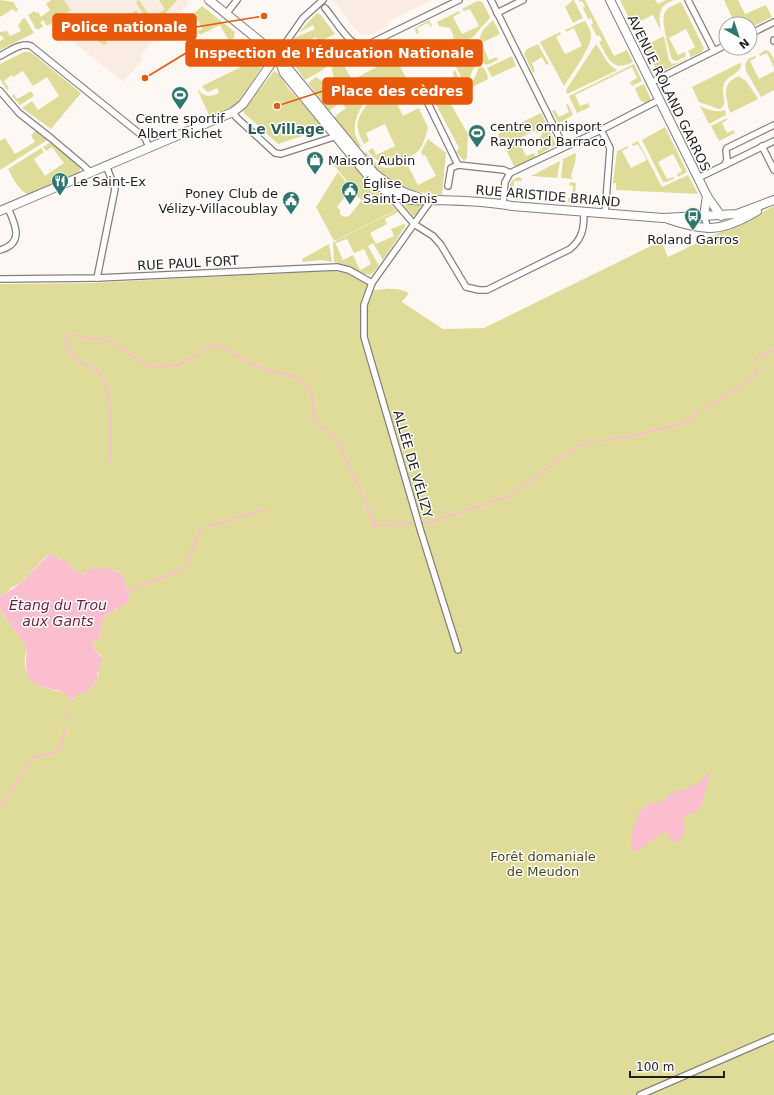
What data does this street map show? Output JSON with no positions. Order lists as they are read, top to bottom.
{
  "streets": {
    "street": [
      "AVENUE ROLAND GARROS",
      "RUE ARISTIDE BRIAND",
      "RUE PAUL FORT",
      "ALLÉE DE VÉLIZY"
    ]
  },
  "crossings": [
    ["AVENUE ROLAND GARROS", "RUE ARISTIDE BRIAND"],
    ["RUE ARISTIDE BRIAND", "ALLÉE DE VÉLIZY"],
    ["RUE PAUL FORT", "ALLÉE DE VÉLIZY"]
  ],
  "districts": ["Le Village"],
  "water": ["Étang du Trou aux Gants"],
  "parks": ["Forêt domaniale de Meudon"],
  "places": {
    "other": ["Police nationale", "Inspection de l'Éducation Nationale", "Place des cèdres"],
    "sports": ["Centre sportif Albert Richet", "centre omnisport Raymond Barraco"],
    "shop": ["Maison Aubin"],
    "restaurant": ["Le Saint-Ex"],
    "public building": ["Église Saint-Denis", "Poney Club de Vélizy-Villacoublay"],
    "bus stop": ["Roland Garros"]
  },
  "scale_bar": "100 m",
  "north": "bottom right"
}
